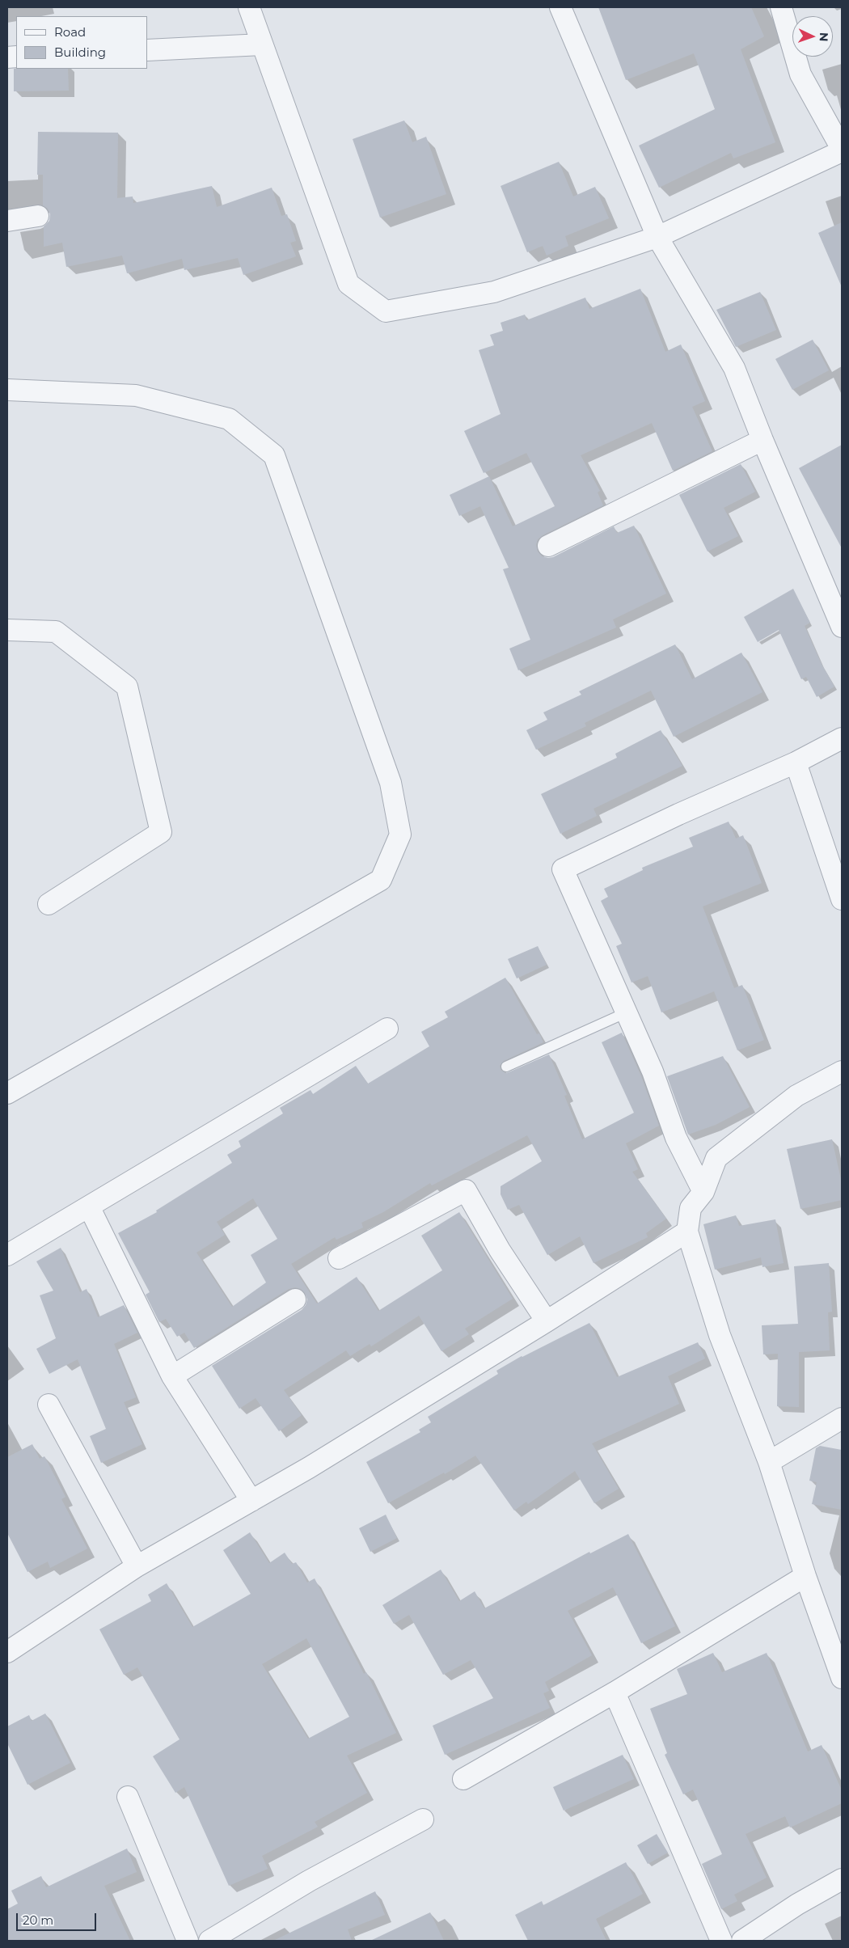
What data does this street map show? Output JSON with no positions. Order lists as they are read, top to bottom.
{
  "legend": ["Road", "Building"],
  "scale_bar": "20 m",
  "north": "right"
}
